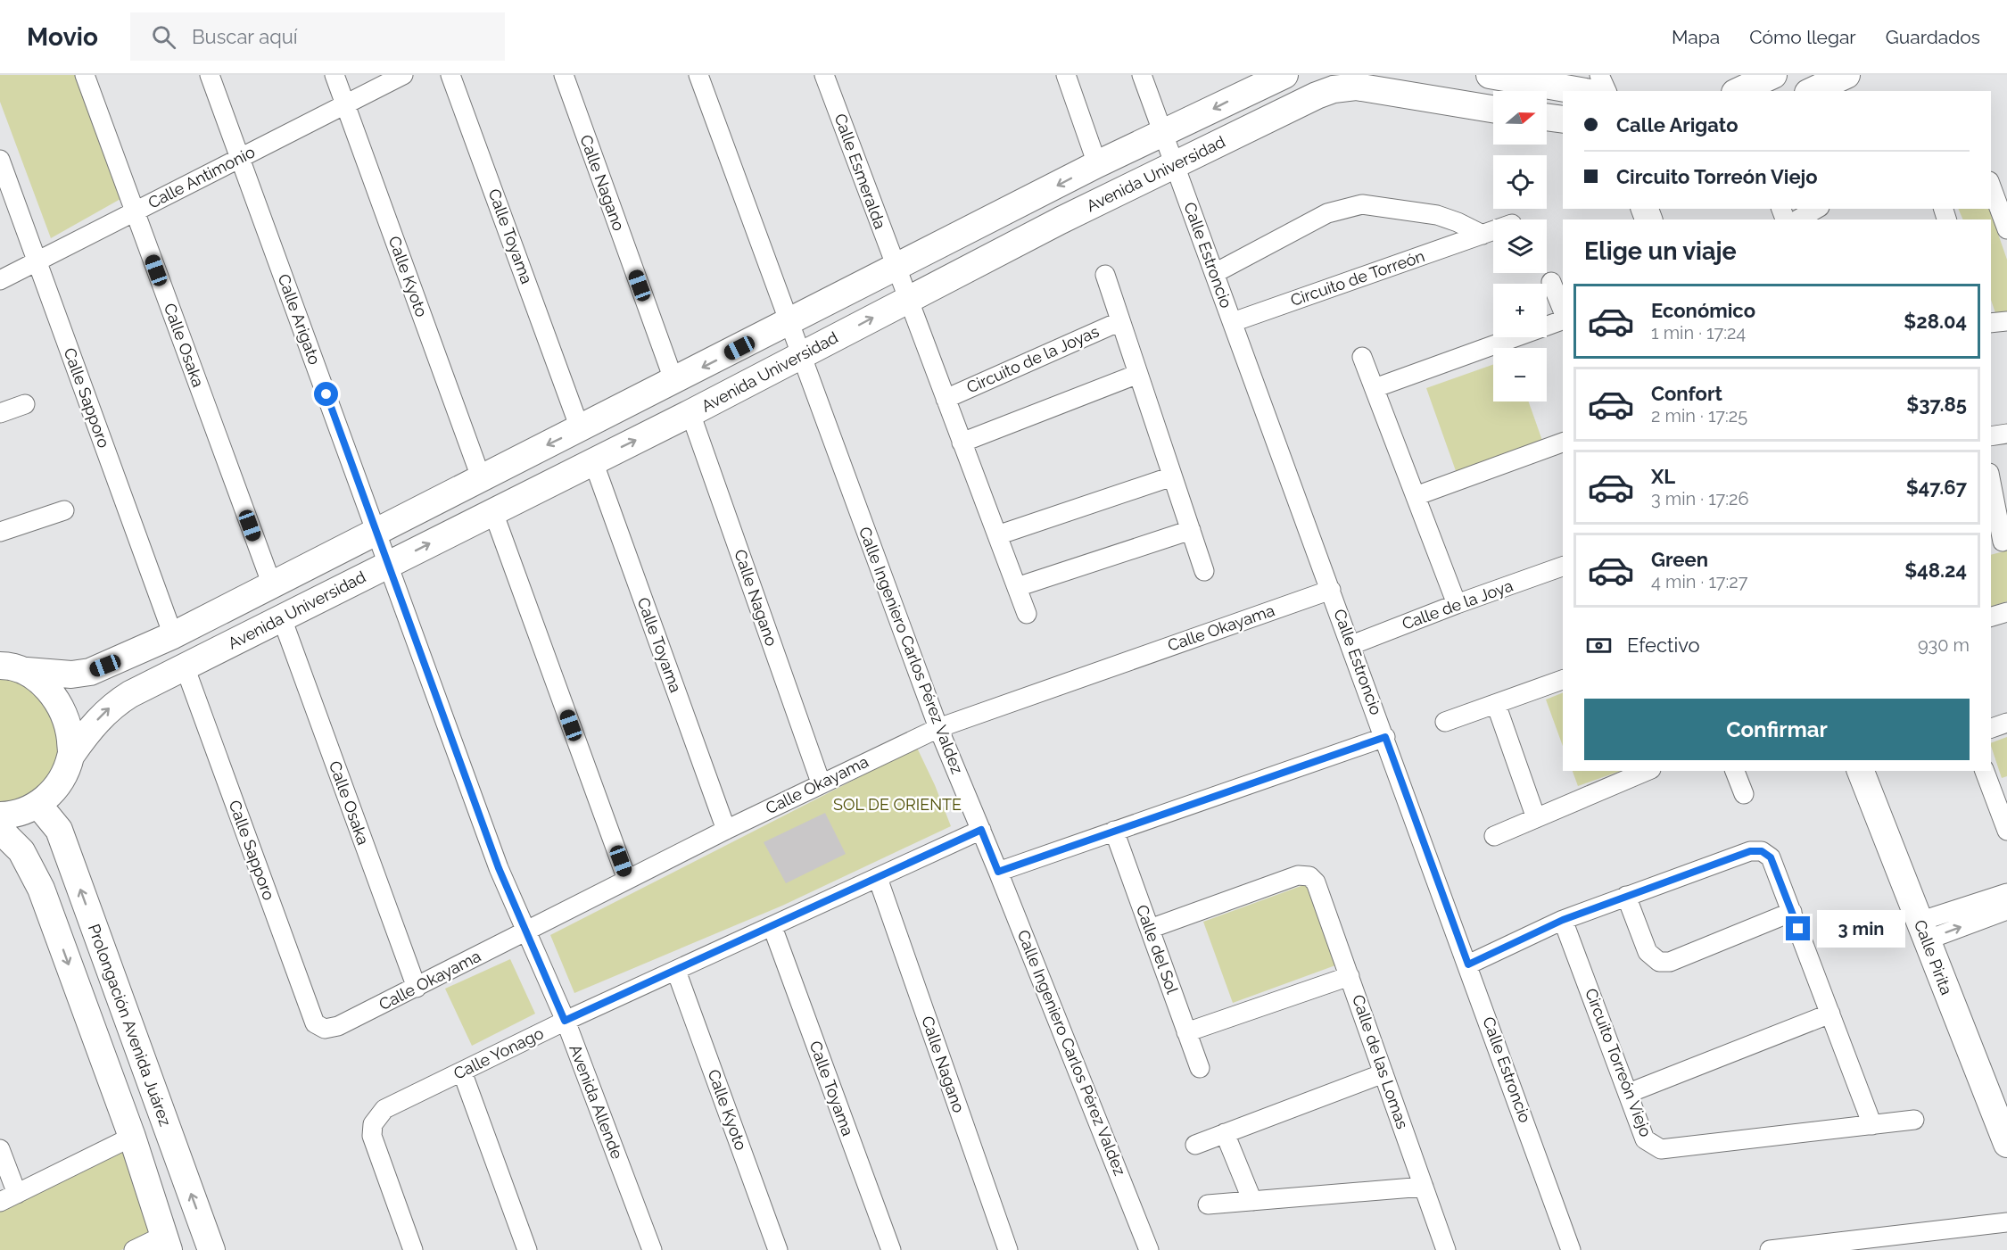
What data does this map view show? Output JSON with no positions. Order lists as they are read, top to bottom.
{
  "streets": {
    "main road": ["Avenida Universidad", "Calle Pirita", "Prolongación Avenida Juárez"],
    "street": [
      "Calle Esmeralda",
      "Calle Antimonio",
      "Calle Nagano",
      "Calle Toyama",
      "Calle Estroncio",
      "Calle Kyoto",
      "Circuito de Torreón",
      "Calle Arigato",
      "Calle Osaka",
      "Circuito de la Joyas",
      "Calle Sapporo",
      "Calle de la Joya",
      "Calle Okayama",
      "Calle Ingeniero Carlos Pérez Valdez",
      "Calle del Sol",
      "Calle Yonago",
      "Calle de las Lomas",
      "Circuito Torreón Viejo",
      "Avenida Allende"
    ]
  },
  "crossings": [
    ["Calle Esmeralda", "Avenida Universidad"],
    ["Calle Esmeralda", "Circuito de la Joyas"],
    ["Avenida Universidad", "Calle Nagano"],
    ["Avenida Universidad", "Calle Toyama"],
    ["Avenida Universidad", "Calle Estroncio"],
    ["Avenida Universidad", "Calle Kyoto"],
    ["Avenida Universidad", "Calle Arigato"],
    ["Avenida Universidad", "Calle Osaka"],
    ["Avenida Universidad", "Circuito de la Joyas"],
    ["Avenida Universidad", "Calle Sapporo"],
    ["Avenida Universidad", "Calle Ingeniero Carlos Pérez Valdez"],
    ["Avenida Universidad", "Avenida Allende"],
    ["Calle Antimonio", "Calle Kyoto"],
    ["Calle Antimonio", "Calle Arigato"],
    ["Calle Antimonio", "Calle Osaka"],
    ["Calle Antimonio", "Calle Sapporo"],
    ["Calle Nagano", "Calle Okayama"],
    ["Calle Nagano", "Calle Yonago"],
    ["Calle Toyama", "Calle Okayama"],
    ["Calle Toyama", "Calle Yonago"],
    ["Calle Estroncio", "Circuito de Torreón"],
    ["Calle Estroncio", "Calle de la Joya"],
    ["Calle Estroncio", "Calle Okayama"],
    ["Calle Kyoto", "Calle Yonago"],
    ["Calle Arigato", "Avenida Allende"],
    ["Calle Osaka", "Calle Okayama"],
    ["Calle Sapporo", "Calle Okayama"],
    ["Calle Okayama", "Calle Ingeniero Carlos Pérez Valdez"],
    ["Calle Okayama", "Avenida Allende"],
    ["Calle Ingeniero Carlos Pérez Valdez", "Calle Yonago"],
    ["Calle del Sol", "Calle de las Lomas"],
    ["Calle Yonago", "Avenida Allende"]
  ],
  "parks": ["SOL DE ORIENTE"],
  "north": "right",
  "page": {
    "header": "Movio",
    "search": "Buscar aquí",
    "nav": ["Mapa", "Cómo llegar", "Guardados"],
    "map_buttons": ["+", "−"],
    "banner": ["Calle Arigato", "Circuito Torreón Viejo"],
    "heading": "Elige un viaje",
    "list": [
      {
        "name": "Económico",
        "note": "1 min · 17:24",
        "value": "$28.04"
      },
      {
        "name": "Confort",
        "note": "2 min · 17:25",
        "value": "$37.85"
      },
      {
        "name": "XL",
        "note": "3 min · 17:26",
        "value": "$47.67"
      },
      {
        "name": "Green",
        "note": "4 min · 17:27",
        "value": "$48.24"
      }
    ],
    "pay": ["Efectivo", "930 m"],
    "buttons": "Confirmar",
    "bubble": "3 min"
  }
}
